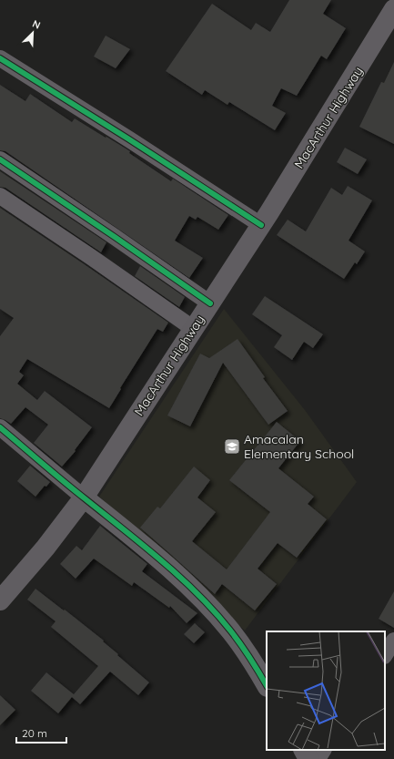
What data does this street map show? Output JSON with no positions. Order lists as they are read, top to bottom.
{
  "streets": {
    "highway": ["MacArthur Highway"]
  },
  "places": {
    "school or university": ["Amacalan Elementary School"]
  },
  "scale_bar": "20 m",
  "north": "top right"
}
